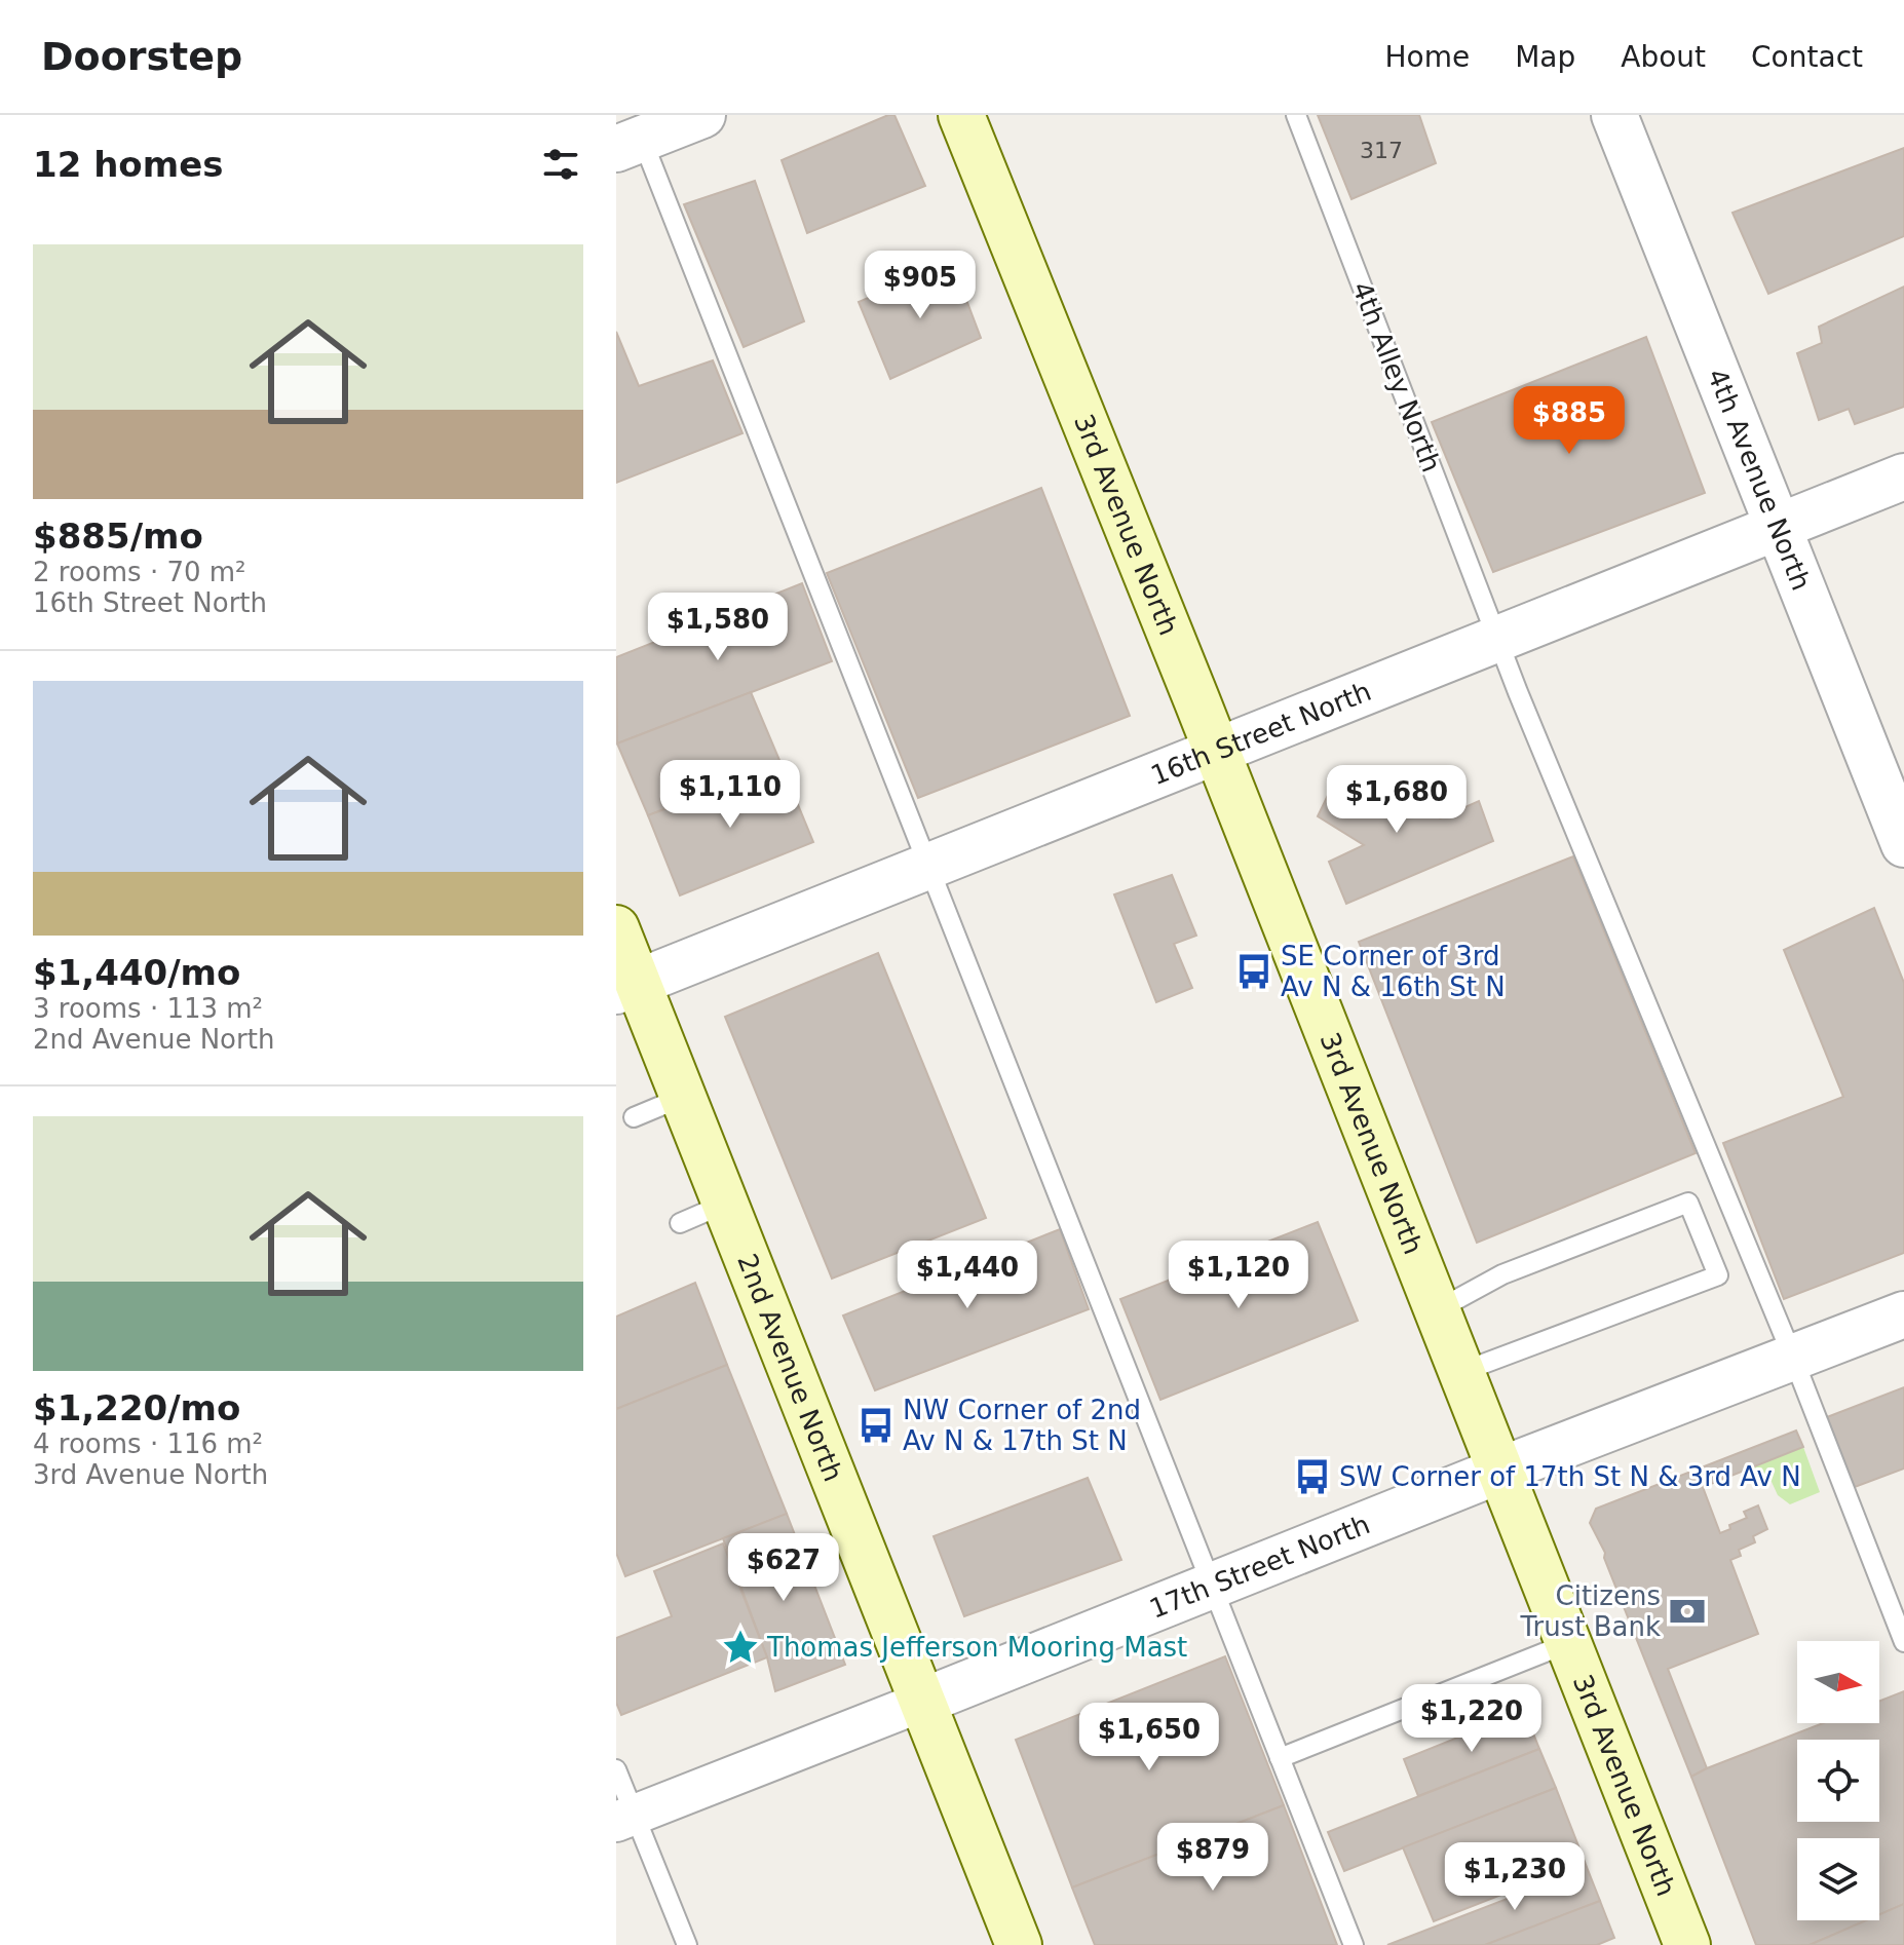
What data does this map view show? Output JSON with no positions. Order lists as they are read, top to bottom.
{
  "streets": {
    "main road": ["3rd Avenue North", "2nd Avenue North"],
    "street": ["4th Avenue North", "16th Street North", "17th Street North"],
    "lane": ["4th Alley North"]
  },
  "crossings": [
    ["4th Alley North", "16th Street North"],
    ["4th Alley North", "17th Street North"],
    ["4th Avenue North", "16th Street North"],
    ["3rd Avenue North", "16th Street North"],
    ["3rd Avenue North", "17th Street North"],
    ["16th Street North", "2nd Avenue North"],
    ["2nd Avenue North", "17th Street North"]
  ],
  "places": {
    "bus stop": ["SE Corner of 3rd Av N & 16th St N", "NW Corner of 2nd Av N & 17th St N", "SW Corner of 17th St N & 3rd Av N"],
    "bank": ["Citizens Trust Bank"],
    "place": ["Thomas Jefferson Mooring Mast"]
  },
  "house_numbers": ["317"],
  "north": "right",
  "page": {
    "header": "Doorstep",
    "nav": [
      "Home",
      "Map",
      "About",
      "Contact"
    ],
    "heading": "12 homes",
    "list": [
      {
        "name": "$885/mo",
        "note": "2 rooms · 70 m² · 16th Street North"
      },
      {
        "name": "$1,440/mo",
        "note": "3 rooms · 113 m² · 2nd Avenue North"
      },
      {
        "name": "$1,220/mo",
        "note": "4 rooms · 116 m² · 3rd Avenue North"
      }
    ],
    "price": [
      "$905",
      "$885",
      "$1,580",
      "$1,110",
      "$1,680",
      "$1,440",
      "$1,120",
      "$627",
      "$1,220",
      "$1,650",
      "$879",
      "$1,230"
    ]
  }
}
